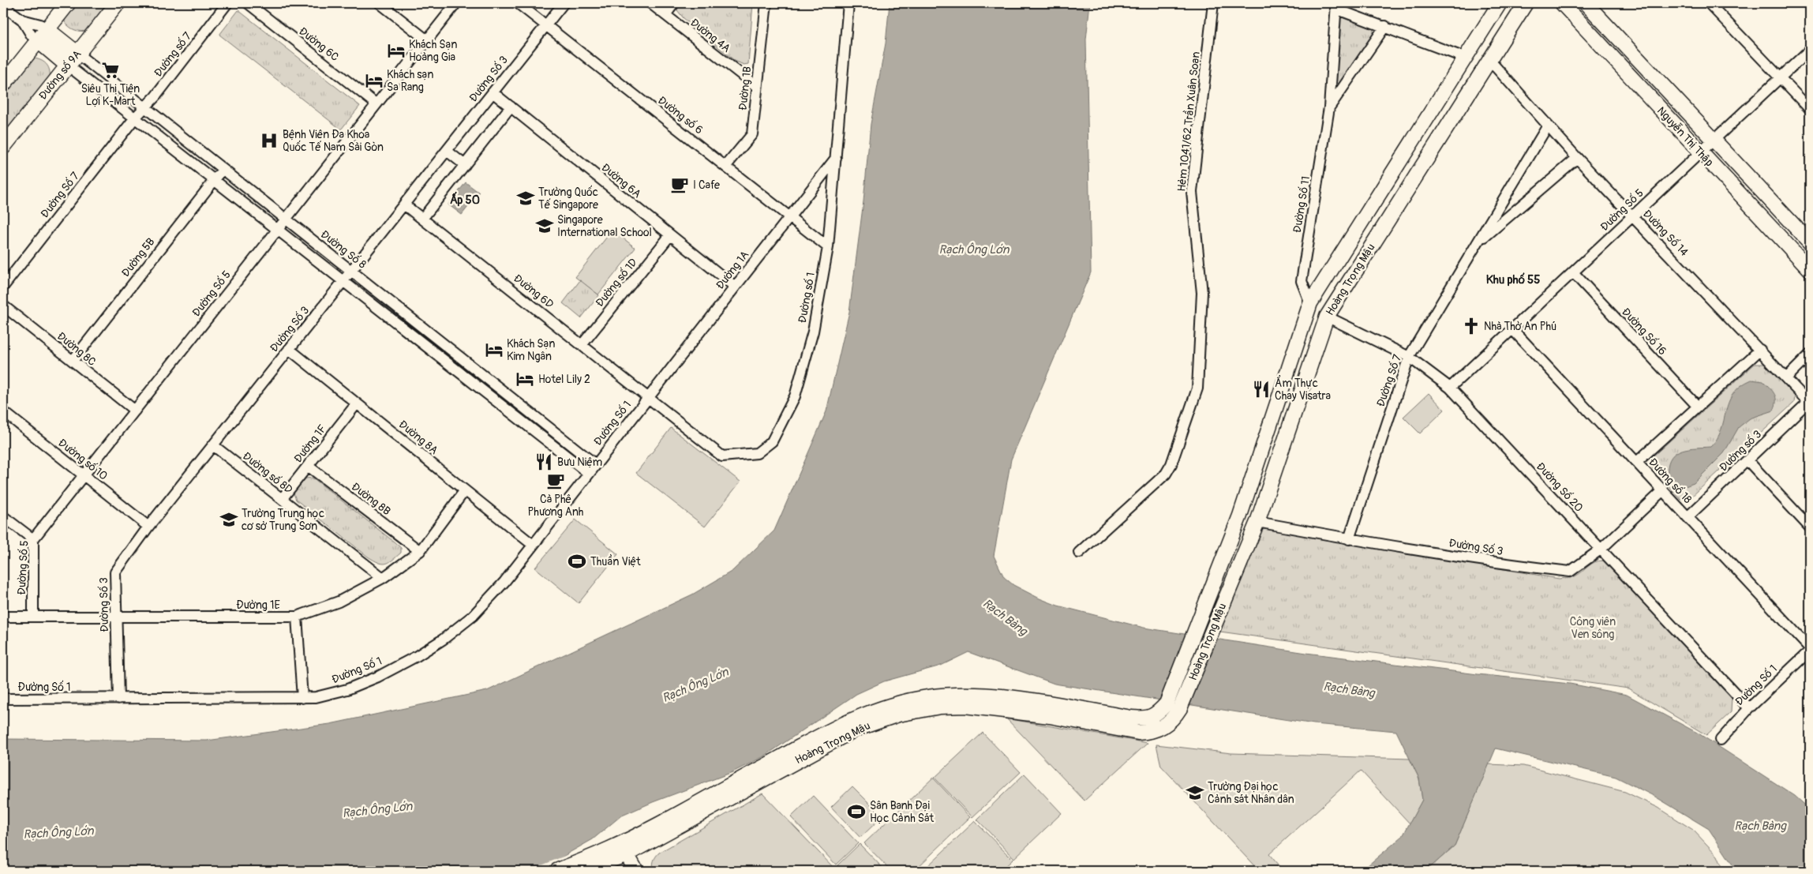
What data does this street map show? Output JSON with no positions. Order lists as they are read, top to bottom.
{
  "streets": {
    "main road": ["Đường số 9A", "Nguyễn Thị Thập", "Hoàng Trọng Mậu"],
    "street": [
      "Đường 4A",
      "Đường 6C",
      "Đường số 7",
      "Đường Số 3",
      "Đường 1B",
      "Đường số 6",
      "Hẻm 1041/62 Trần Xuân Soạn",
      "Đường 6A",
      "Đường Số 7",
      "Đường Số 11",
      "Đường Số 5",
      "Đường Số 14",
      "Đường Số 8",
      "Đường 5B",
      "Đường 1A",
      "Đường số 1D",
      "Đường 6D",
      "Đường số 1",
      "Đường Số 16",
      "Đường 8C",
      "Đường Số 1",
      "Đường 8A",
      "Đường 1F",
      "Đường số 3",
      "Đường số 10",
      "Đường số 8D",
      "Đường số 18",
      "Đường Số 20",
      "Đường 8B",
      "Đường 1E"
    ]
  },
  "crossings": [
    ["Đường 4A", "Đường 1B"],
    ["Đường 6C", "Đường Số 5"],
    ["Đường số 7", "Đường Số 7"],
    ["Đường số 7", "Đường Số 8"],
    ["Đường số 9A", "Đường Số 8"],
    ["Đường Số 3", "Đường số 6"],
    ["Đường Số 3", "Đường 6A"],
    ["Đường Số 3", "Đường Số 7"],
    ["Đường Số 3", "Đường Số 8"],
    ["Đường Số 3", "Hoàng Trọng Mậu"],
    ["Đường Số 3", "Đường 6D"],
    ["Đường Số 3", "Đường Số 1"],
    ["Đường Số 3", "Đường 8A"],
    ["Đường Số 3", "Đường số 10"],
    ["Đường Số 3", "Đường số 8D"],
    ["Đường Số 3", "Đường số 18"],
    ["Đường Số 3", "Đường Số 20"],
    ["Đường Số 3", "Đường 1E"],
    ["Đường 1B", "Đường số 6"],
    ["Đường số 6", "Đường 1A"],
    ["Đường số 6", "Đường số 1"],
    ["Nguyễn Thị Thập", "Đường Số 5"],
    ["Đường 6A", "Đường 1A"],
    ["Đường 6A", "Đường số 1D"],
    ["Đường Số 7", "Đường Số 14"],
    ["Đường Số 7", "Đường Số 20"],
    ["Đường Số 11", "Hoàng Trọng Mậu"],
    ["Đường Số 5", "Đường Số 14"],
    ["Đường Số 5", "Đường Số 8"],
    ["Đường Số 5", "Đường Số 16"],
    ["Đường Số 5", "Đường 8C"],
    ["Đường Số 5", "Đường số 10"],
    ["Đường Số 5", "Đường số 18"],
    ["Đường Số 5", "Đường Số 20"],
    ["Đường Số 5", "Đường 1E"],
    ["Đường Số 14", "Hoàng Trọng Mậu"],
    ["Đường Số 14", "Đường số 3"],
    ["Đường Số 8", "Đường 5B"],
    ["Đường Số 8", "Đường Số 1"],
    ["Đường 5B", "Đường 8C"],
    ["Đường 1A", "Đường 6D"],
    ["Đường 1A", "Đường số 1"],
    ["Đường 1A", "Đường Số 1"],
    ["Hoàng Trọng Mậu", "Đường Số 20"],
    ["Đường số 1D", "Đường 6D"],
    ["Đường 6D", "Đường số 1"],
    ["Đường 6D", "Đường Số 1"],
    ["Đường số 1", "Đường Số 1"],
    ["Đường Số 1", "Đường 8A"],
    ["Đường Số 1", "Đường số 18"],
    ["Đường Số 1", "Đường Số 20"],
    ["Đường 8A", "Đường 1F"],
    ["Đường 8A", "Đường 1E"],
    ["Đường 1F", "Đường số 8D"],
    ["Đường 1F", "Đường 8B"],
    ["Đường số 3", "Đường số 18"],
    ["Đường số 8D", "Đường 1E"],
    ["Đường 8B", "Đường 1E"]
  ],
  "districts": ["Ấp 50", "Khu phố 55"],
  "water": ["Rạch Ông Lớn", "Rạch Bàng"],
  "parks": ["Công viên Ven sông"],
  "places": {
    "hotel": [
      "Khách Sạn Hoàng Gia",
      "Khách sạn Sa Rang",
      "Khách Sạn Kim Ngân",
      "Hotel Lily 2"
    ],
    "supermarket": ["Siêu Thị Tiện Lợi K-Mart"],
    "hospital": ["Bệnh Viện Đa Khoa Quốc Tế Nam Sài Gòn"],
    "cafe": ["I Cafe", "Cà Phê Phương Anh"],
    "school or university": [
      "Trường Quốc Tế Singapore",
      "Singapore International School",
      "Trường Trung học cơ sở Trung Sơn",
      "Trường Đại học Cảnh sát Nhân dân"
    ],
    "church": ["Nhà Thờ An Phú"],
    "restaurant": ["Ẩm Thực Chay Visatra", "Bưu Niệm"],
    "sports": ["Thuần Việt", "Sân Banh Đại Học Cảnh Sát"]
  }
}
